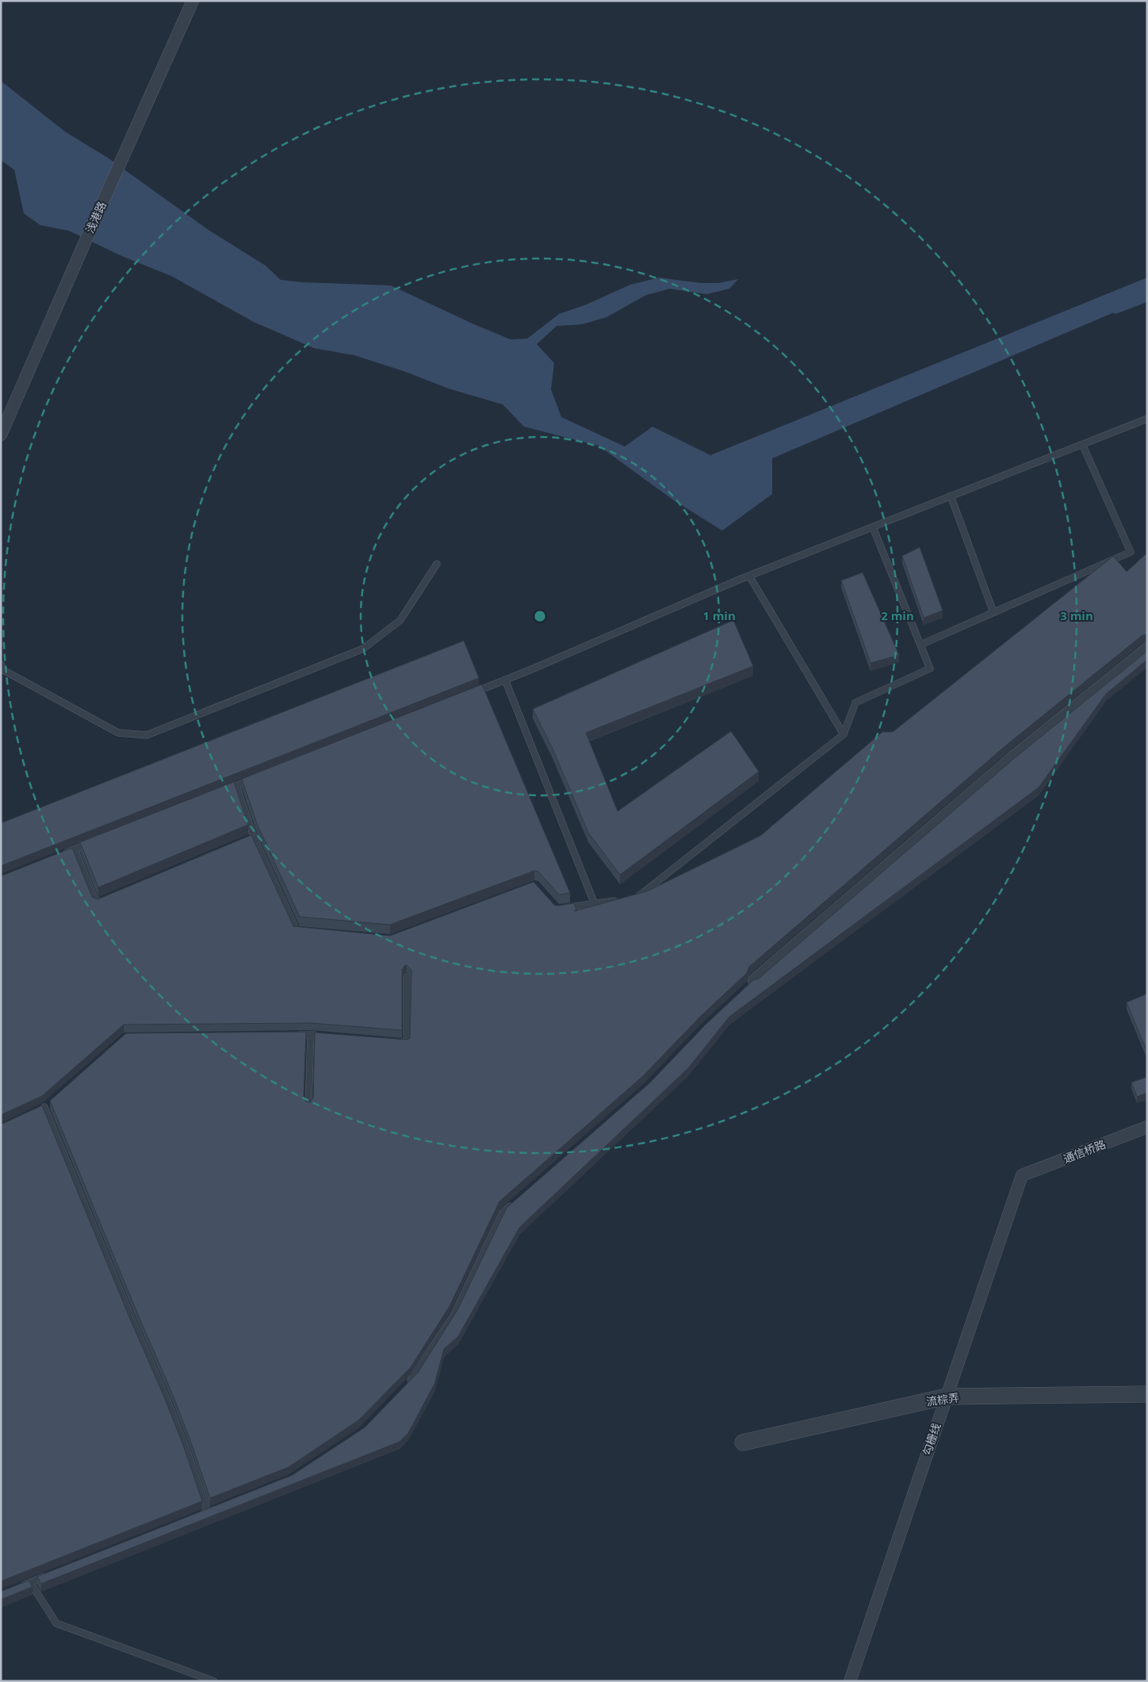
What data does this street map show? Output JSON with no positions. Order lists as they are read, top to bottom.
{
  "streets": {
    "street": [
      "浅港路",
      "通信桥路",
      "流棕弄",
      "勾栅线"
    ]
  },
  "crossings": [
    ["通信桥路", "勾栅线"],
    ["流棕弄", "勾栅线"]
  ],
  "rings": ["1 min", "2 min", "3 min"]
}
